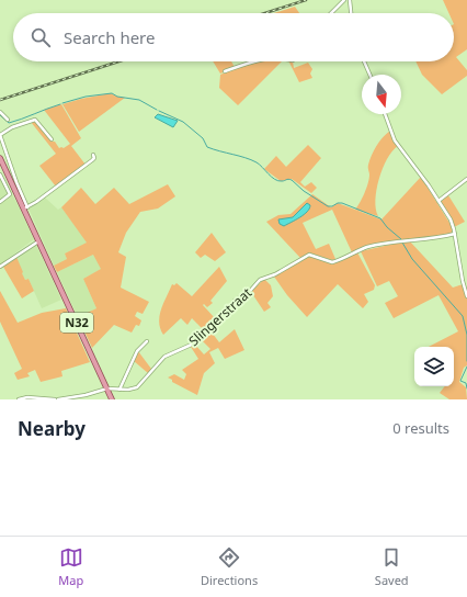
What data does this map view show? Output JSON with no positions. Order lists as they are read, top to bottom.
{
  "streets": {
    "main road": ["N32"],
    "street": ["Slingerstraat"]
  },
  "crossings": [
    ["Slingerstraat", "N32"]
  ],
  "north": "bottom",
  "page": {
    "search": "Search here",
    "heading": ["Nearby", "0 results"],
    "nav": ["Map", "Directions", "Saved"]
  }
}
